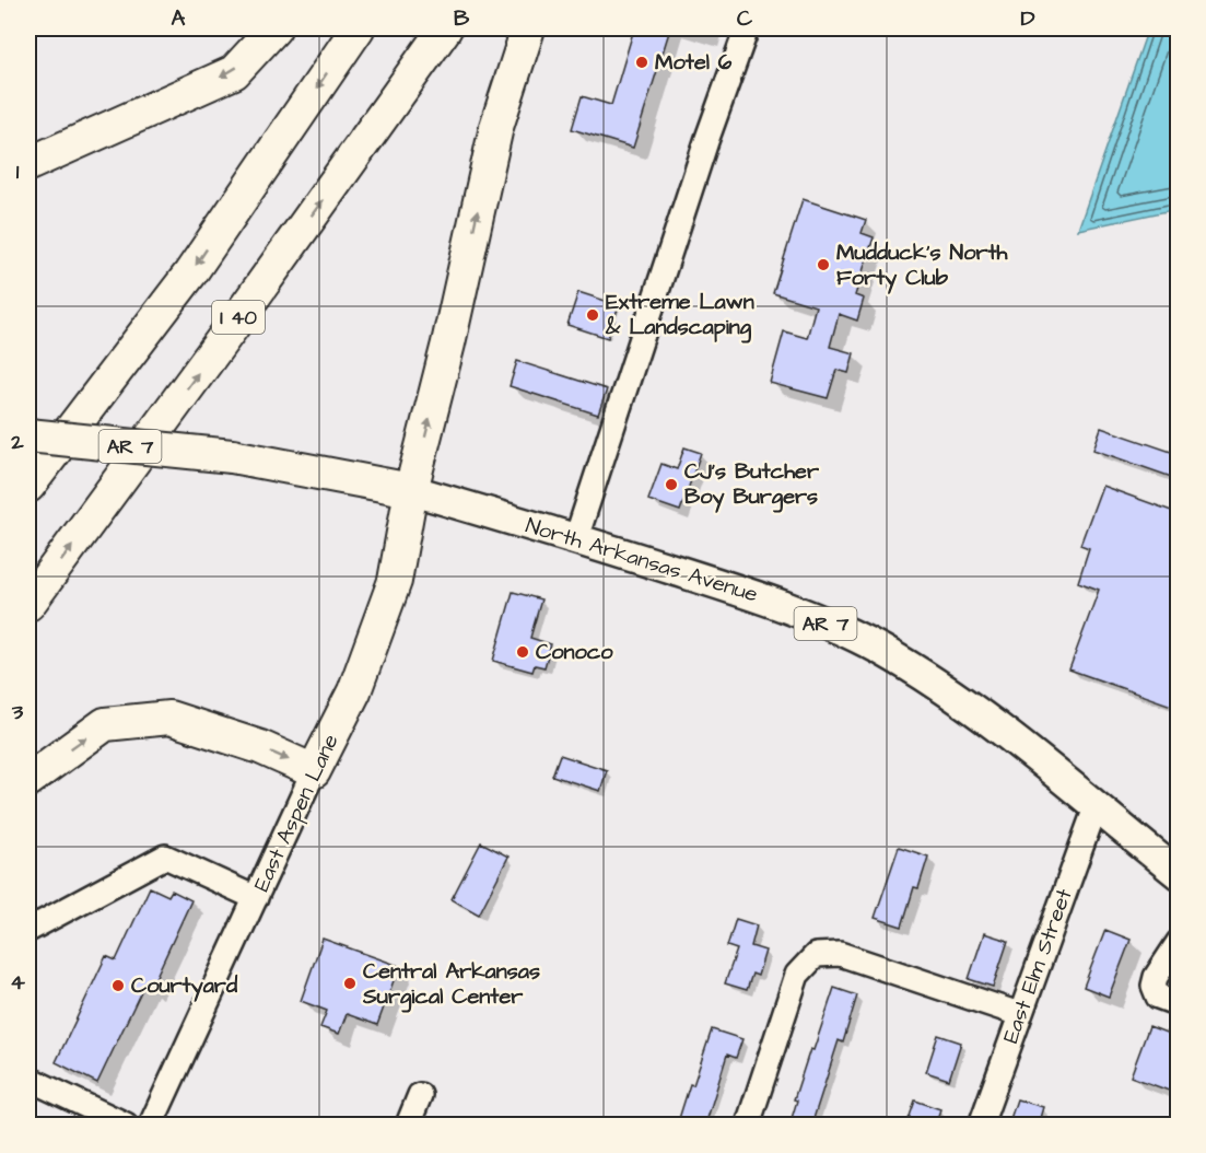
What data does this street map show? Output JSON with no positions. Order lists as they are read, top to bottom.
{
  "streets": {
    "highway": [
      "I 40",
      "AR 7",
      "North Arkansas Avenue",
      "East Aspen Lane"
    ],
    "street": ["East Elm Street"]
  },
  "crossings": [
    ["North Arkansas Avenue", "East Aspen Lane"],
    ["North Arkansas Avenue", "East Elm Street"]
  ],
  "places": [
    "Motel 6",
    "Mudduck's North Forty Club",
    "Extreme Lawn & Landscaping",
    "CJ's Butcher Boy Burgers",
    "Conoco",
    "Central Arkansas Surgical Center",
    "Courtyard"
  ],
  "grid": {
    "columns": [
      "A",
      "B",
      "C",
      "D"
    ],
    "rows": [
      "1",
      "2",
      "3",
      "4"
    ]
  }
}
